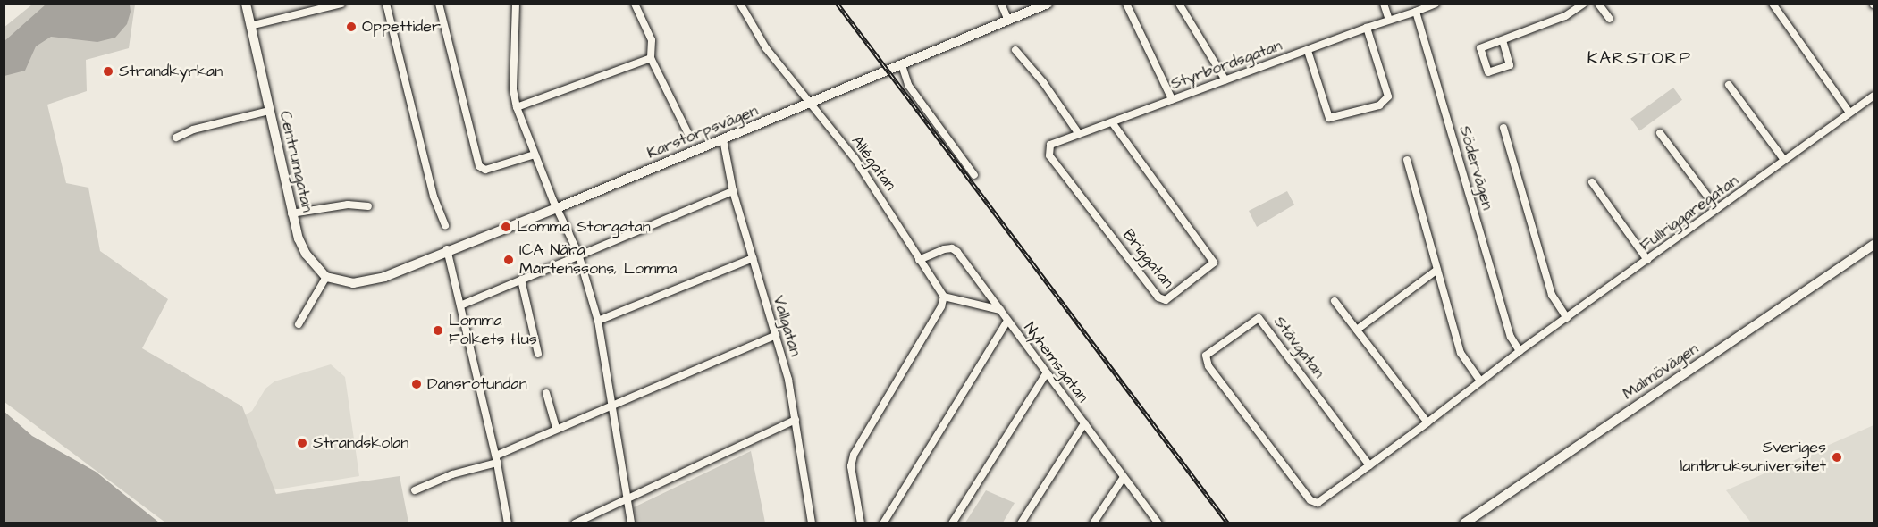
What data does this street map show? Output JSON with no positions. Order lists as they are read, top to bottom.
{
  "streets": {
    "street": [
      "Styrbordsgatan",
      "Karstorpsvägen",
      "Centrumgatan",
      "Allégatan",
      "Södervägen",
      "Fullriggaregatan",
      "Briggatan",
      "Vallgatan",
      "Stävgatan",
      "Nyhemsgatan",
      "Malmövägen"
    ]
  },
  "crossings": [
    ["Styrbordsgatan", "Södervägen"],
    ["Styrbordsgatan", "Briggatan"],
    ["Karstorpsvägen", "Centrumgatan"],
    ["Karstorpsvägen", "Allégatan"],
    ["Karstorpsvägen", "Vallgatan"],
    ["Allégatan", "Nyhemsgatan"],
    ["Södervägen", "Fullriggaregatan"],
    ["Fullriggaregatan", "Stävgatan"]
  ],
  "districts": ["KARSTORP"],
  "places": [
    "Öppettider",
    "Strandkyrkan",
    "Lomma Storgatan",
    "ICA Nära Mårtenssons, Lomma",
    "Lomma Folkets Hus",
    "Dansrotundan",
    "Strandskolan",
    "Sveriges lantbruksuniversitet"
  ]
}
